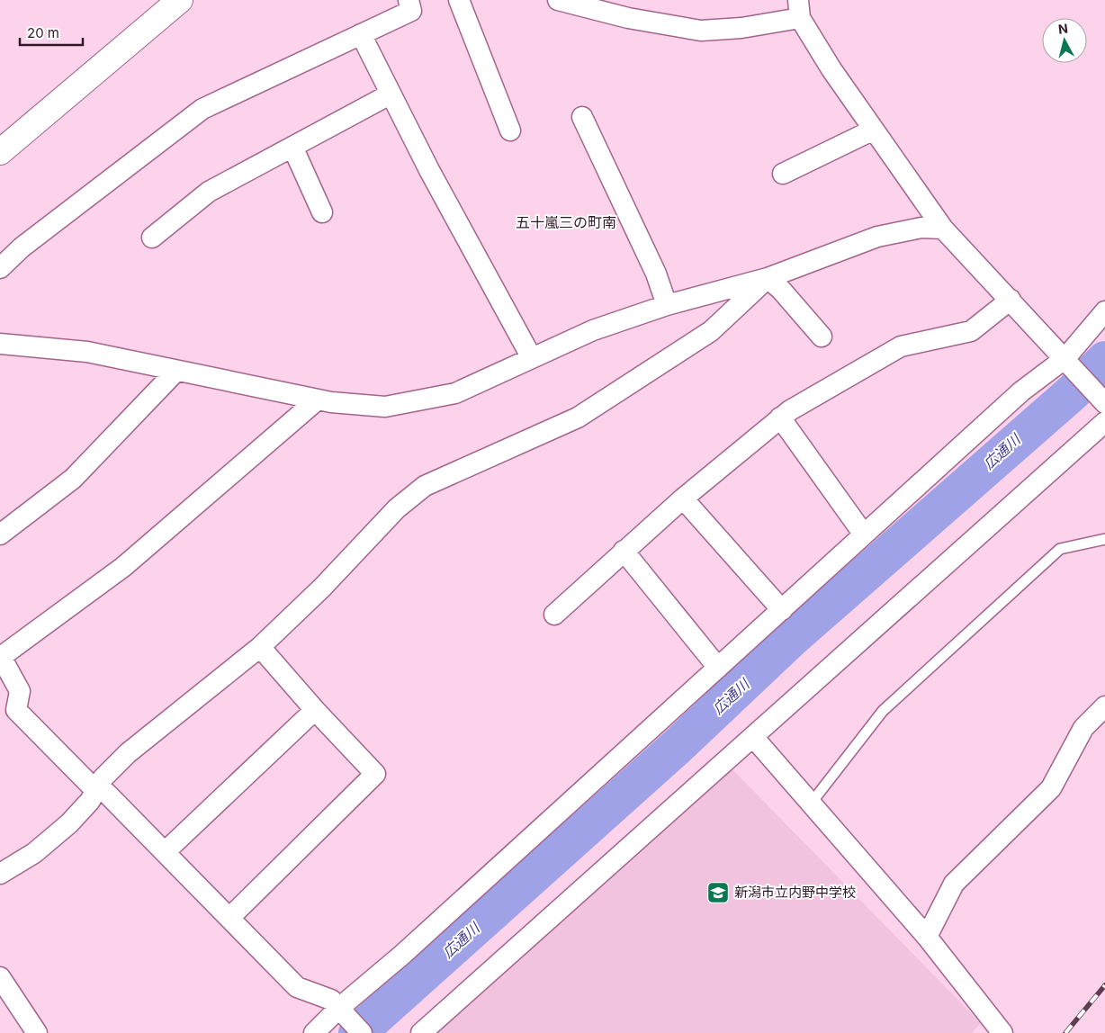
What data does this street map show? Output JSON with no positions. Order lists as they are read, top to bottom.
{
  "districts": ["五十嵐三の町南"],
  "water": ["広通川"],
  "places": {
    "school or university": ["新潟市立内野中学校"]
  },
  "scale_bar": "20 m",
  "north": "top"
}
